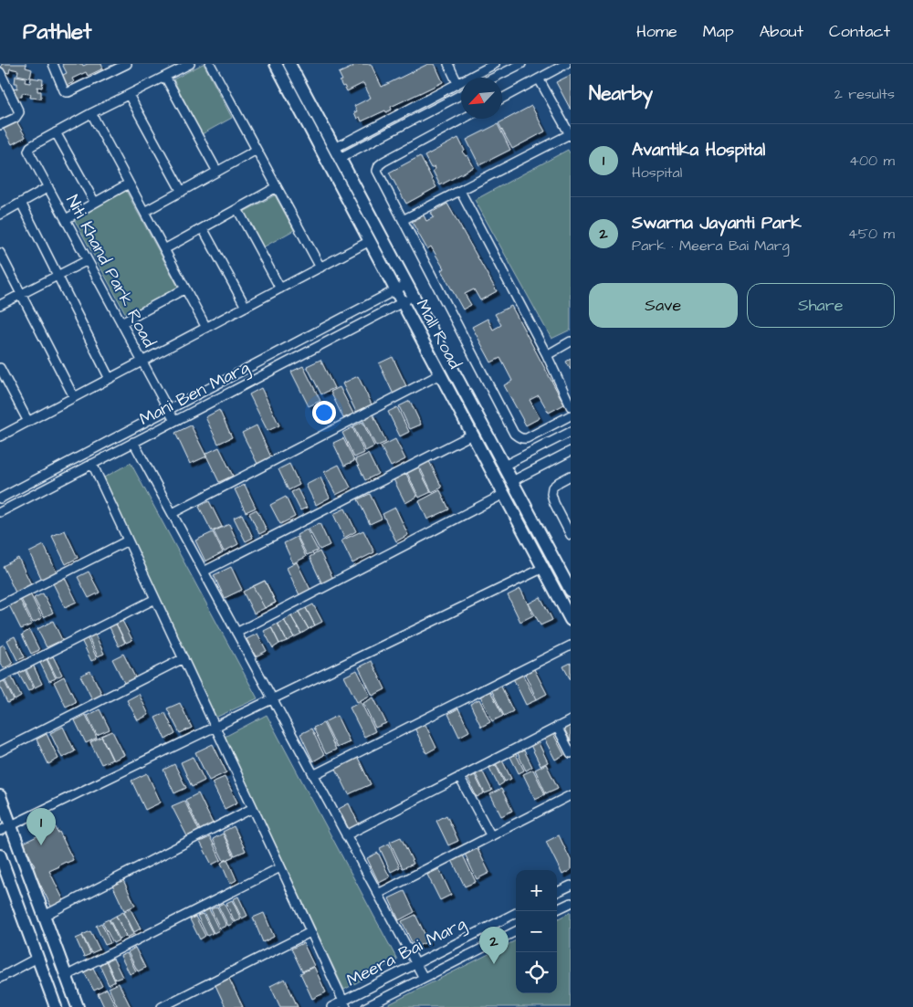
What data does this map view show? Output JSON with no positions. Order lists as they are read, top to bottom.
{
  "streets": {
    "street": [
      "Niti Khand Park Road",
      "Mall Road",
      "Mani Ben Marg",
      "Meera Bai Marg"
    ]
  },
  "crossings": [
    ["Niti Khand Park Road", "Mall Road"],
    ["Mall Road", "Mani Ben Marg"]
  ],
  "north": "bottom left",
  "page": {
    "header": "Pathlet",
    "nav": [
      "Home",
      "Map",
      "About",
      "Contact"
    ],
    "heading": ["Nearby", "2 results"],
    "list": [
      {
        "mark": "1",
        "name": "Avantika Hospital",
        "note": "Hospital",
        "value": "400 m"
      },
      {
        "mark": "2",
        "name": "Swarna Jayanti Park",
        "note": "Park · Meera Bai Marg",
        "value": "450 m"
      }
    ],
    "buttons": ["Save", "Share"],
    "pins": ["1", "2"],
    "map_buttons": ["+", "−"]
  }
}
